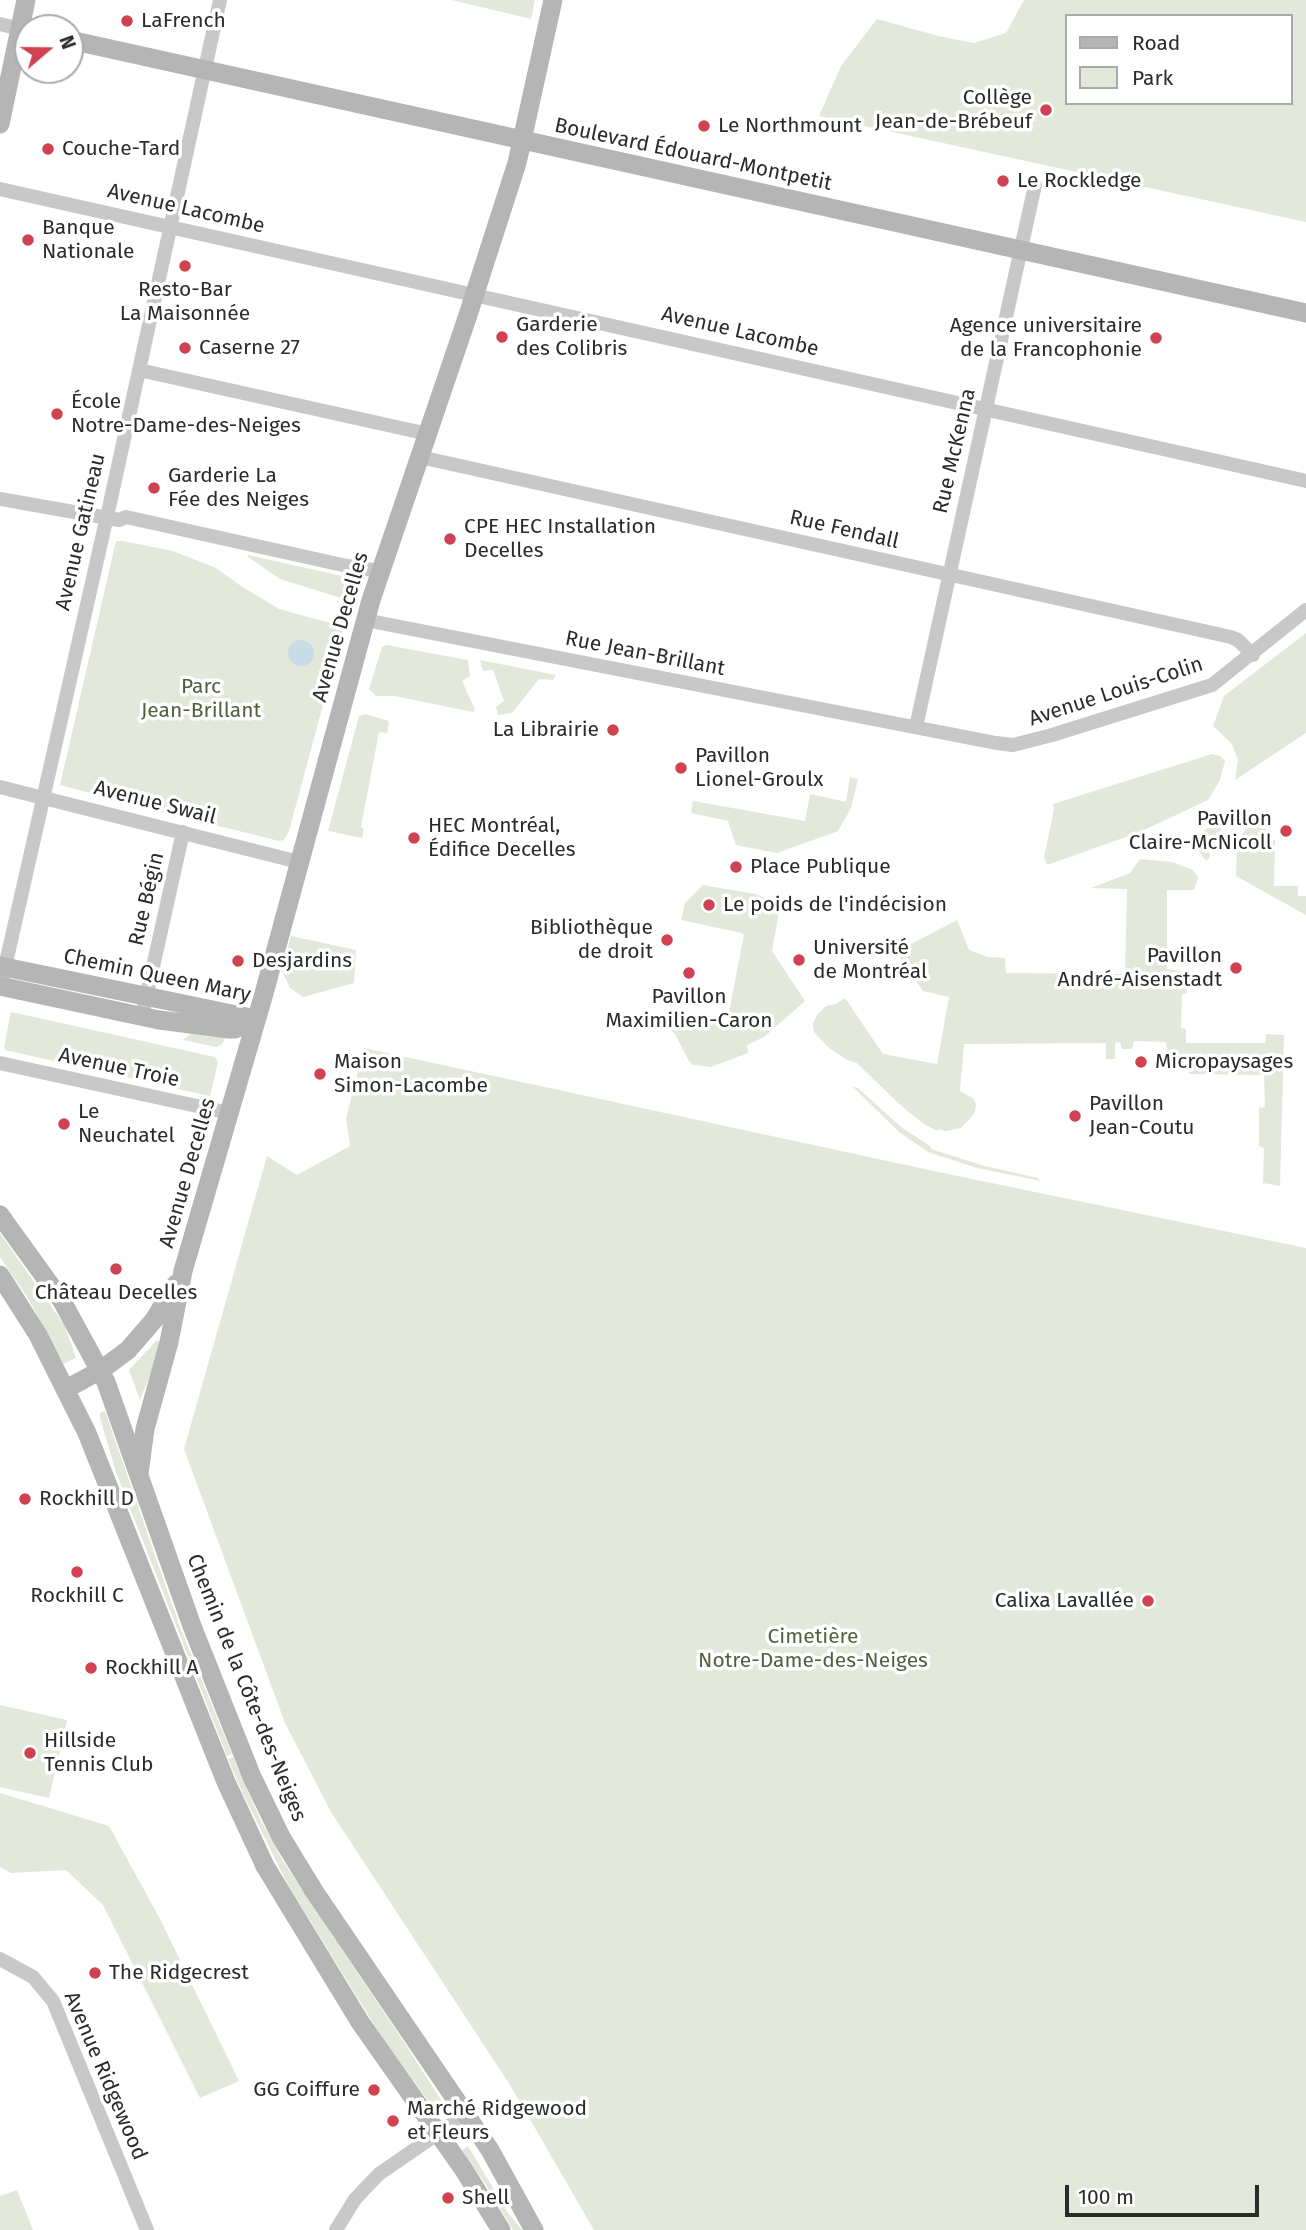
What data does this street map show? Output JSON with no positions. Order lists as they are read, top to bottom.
{
  "streets": {
    "street": [
      "Boulevard Édouard-Montpetit",
      "Avenue Lacombe",
      "Rue McKenna",
      "Rue Fendall",
      "Avenue Gatineau",
      "Avenue Decelles",
      "Rue Jean-Brillant",
      "Avenue Louis-Colin",
      "Avenue Swail",
      "Rue Bégin",
      "Chemin Queen Mary",
      "Avenue Troie",
      "Chemin de la Côte-des-Neiges",
      "Avenue Ridgewood"
    ]
  },
  "crossings": [
    ["Boulevard Édouard-Montpetit", "Rue McKenna"],
    ["Boulevard Édouard-Montpetit", "Avenue Gatineau"],
    ["Boulevard Édouard-Montpetit", "Avenue Decelles"],
    ["Avenue Lacombe", "Rue McKenna"],
    ["Avenue Lacombe", "Avenue Gatineau"],
    ["Avenue Lacombe", "Avenue Decelles"],
    ["Rue McKenna", "Rue Fendall"],
    ["Rue McKenna", "Rue Jean-Brillant"],
    ["Rue McKenna", "Avenue Louis-Colin"],
    ["Rue Fendall", "Avenue Decelles"],
    ["Rue Fendall", "Avenue Louis-Colin"],
    ["Avenue Gatineau", "Avenue Swail"],
    ["Avenue Gatineau", "Chemin Queen Mary"],
    ["Avenue Decelles", "Rue Jean-Brillant"],
    ["Avenue Decelles", "Avenue Swail"],
    ["Avenue Decelles", "Chemin Queen Mary"],
    ["Avenue Decelles", "Avenue Troie"],
    ["Avenue Decelles", "Chemin de la Côte-des-Neiges"],
    ["Rue Jean-Brillant", "Avenue Louis-Colin"],
    ["Avenue Swail", "Rue Bégin"],
    ["Rue Bégin", "Chemin Queen Mary"]
  ],
  "parks": ["Parc Jean-Brillant", "Cimetière Notre-Dame-des-Neiges"],
  "places": [
    "LaFrench",
    "Collège Jean-de-Brébeuf",
    "Le Northmount",
    "Couche-Tard",
    "Le Rockledge",
    "Banque Nationale",
    "Resto-Bar La Maisonnée",
    "Garderie des Colibris",
    "Agence universitaire de la Francophonie",
    "Caserne 27",
    "École Notre-Dame-des-Neiges",
    "Garderie La Fée des Neiges",
    "CPE HEC Installation Decelles",
    "La Librairie",
    "Pavillon Lionel-Groulx",
    "Pavillon Claire-McNicoll",
    "HEC Montréal, Édifice Decelles",
    "Place Publique",
    "Le poids de l'indécision",
    "Bibliothèque de droit",
    "Université de Montréal",
    "Desjardins",
    "Pavillon André-Aisenstadt",
    "Pavillon Maximilien-Caron",
    "Micropaysages",
    "Maison Simon-Lacombe",
    "Pavillon Jean-Coutu",
    "Le Neuchatel",
    "Château Decelles",
    "Rockhill D",
    "Rockhill C",
    "Calixa Lavallée",
    "Rockhill A",
    "Hillside Tennis Club",
    "The Ridgecrest",
    "GG Coiffure",
    "Marché Ridgewood et Fleurs",
    "Shell"
  ],
  "legend": ["Road", "Park"],
  "scale_bar": "100 m",
  "north": "right"
}
